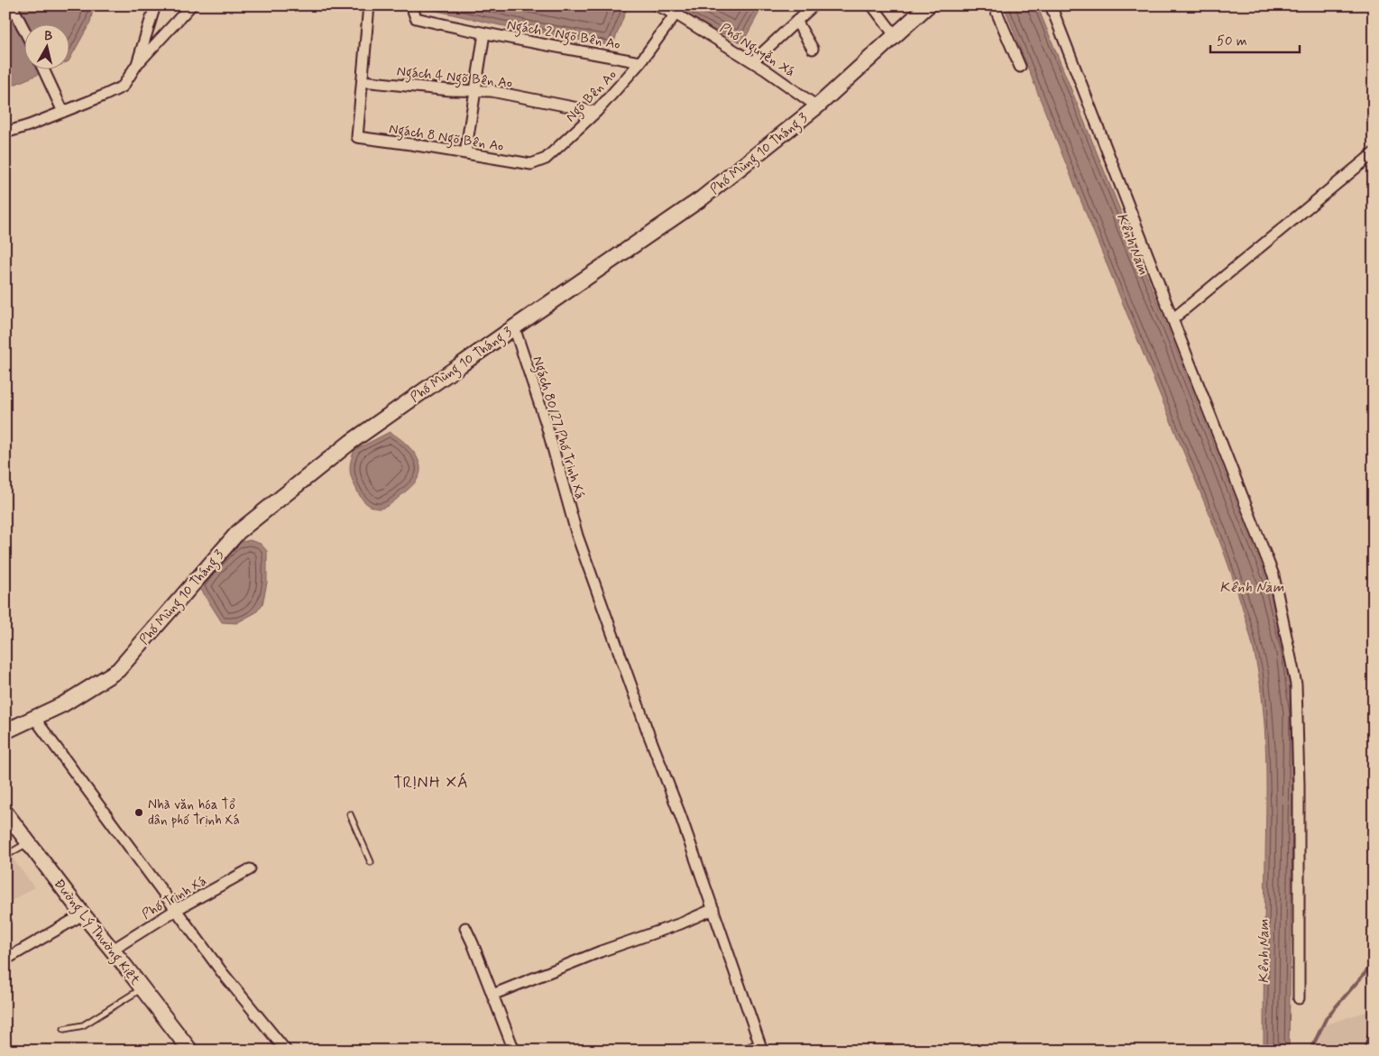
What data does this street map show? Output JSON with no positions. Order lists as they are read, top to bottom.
{
  "streets": {
    "main road": ["Phố Mùng 10 Tháng 3", "Đường Lý Thường Kiệt"],
    "street": [
      "Ngách 2 Ngõ Bên Ao",
      "Phố Nguyễn Xá",
      "Ngách 4 Ngõ Bên Ao",
      "Ngõ Bên Ao",
      "Ngách 8 Ngõ Bên Ao",
      "Ngách 80/27 Phố Trịnh Xá",
      "Phố Trịnh Xá"
    ]
  },
  "crossings": [
    ["Ngách 2 Ngõ Bên Ao", "Ngõ Bên Ao"],
    ["Phố Nguyễn Xá", "Ngõ Bên Ao"],
    ["Phố Nguyễn Xá", "Phố Mùng 10 Tháng 3"],
    ["Ngách 4 Ngõ Bên Ao", "Ngõ Bên Ao"],
    ["Ngách 4 Ngõ Bên Ao", "Ngách 8 Ngõ Bên Ao"],
    ["Ngõ Bên Ao", "Ngách 8 Ngõ Bên Ao"],
    ["Phố Mùng 10 Tháng 3", "Ngách 80/27 Phố Trịnh Xá"],
    ["Phố Trịnh Xá", "Đường Lý Thường Kiệt"]
  ],
  "districts": ["TRỊNH XÁ"],
  "water": ["Kênh Nam"],
  "places": ["Nhà văn hóa Tổ dân phố Trịnh Xá"],
  "scale_bar": "50 m",
  "north": "top"
}
